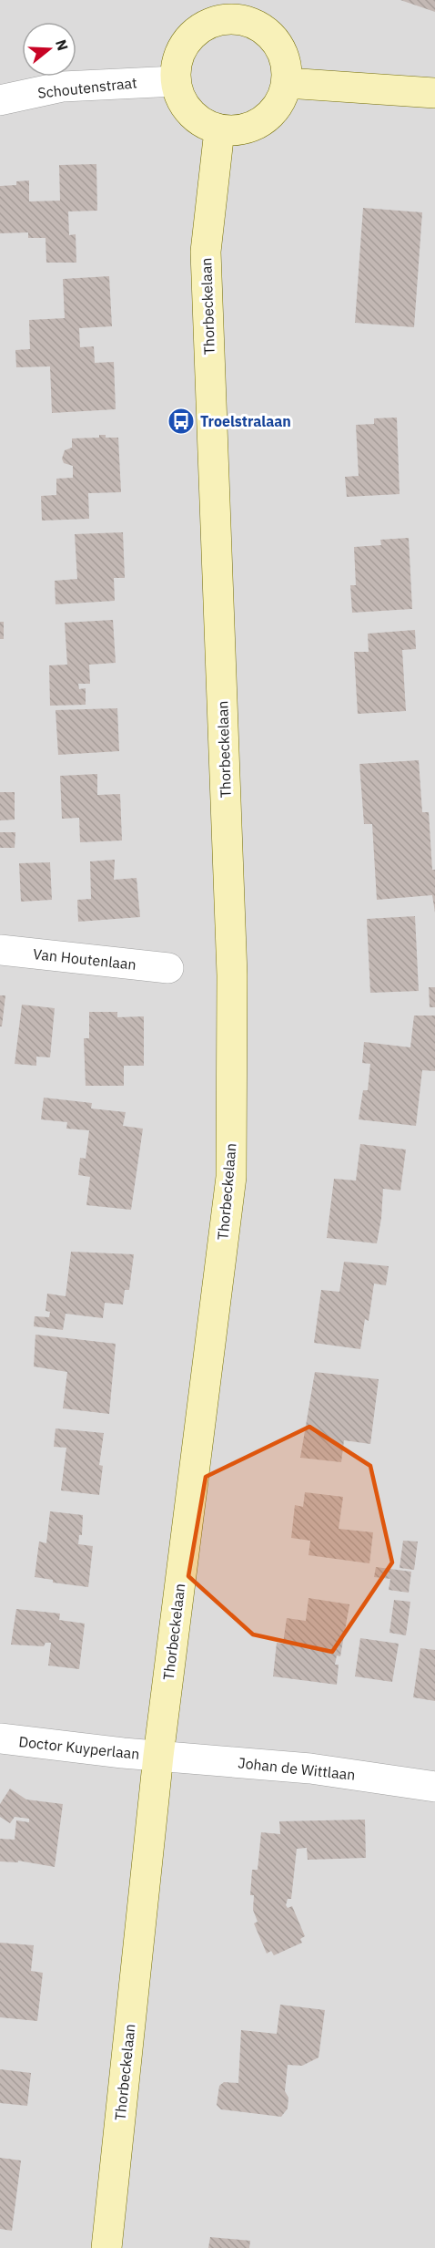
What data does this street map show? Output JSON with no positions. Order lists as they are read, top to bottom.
{
  "streets": {
    "main road": ["Thorbeckelaan"],
    "street": [
      "Schoutenstraat",
      "Van Houtenlaan",
      "Doctor Kuyperlaan",
      "Johan de Wittlaan"
    ]
  },
  "crossings": [
    ["Schoutenstraat", "Thorbeckelaan"],
    ["Thorbeckelaan", "Doctor Kuyperlaan"],
    ["Thorbeckelaan", "Johan de Wittlaan"],
    ["Doctor Kuyperlaan", "Johan de Wittlaan"]
  ],
  "places": {
    "bus stop": ["Troelstralaan"]
  },
  "north": "right"
}
